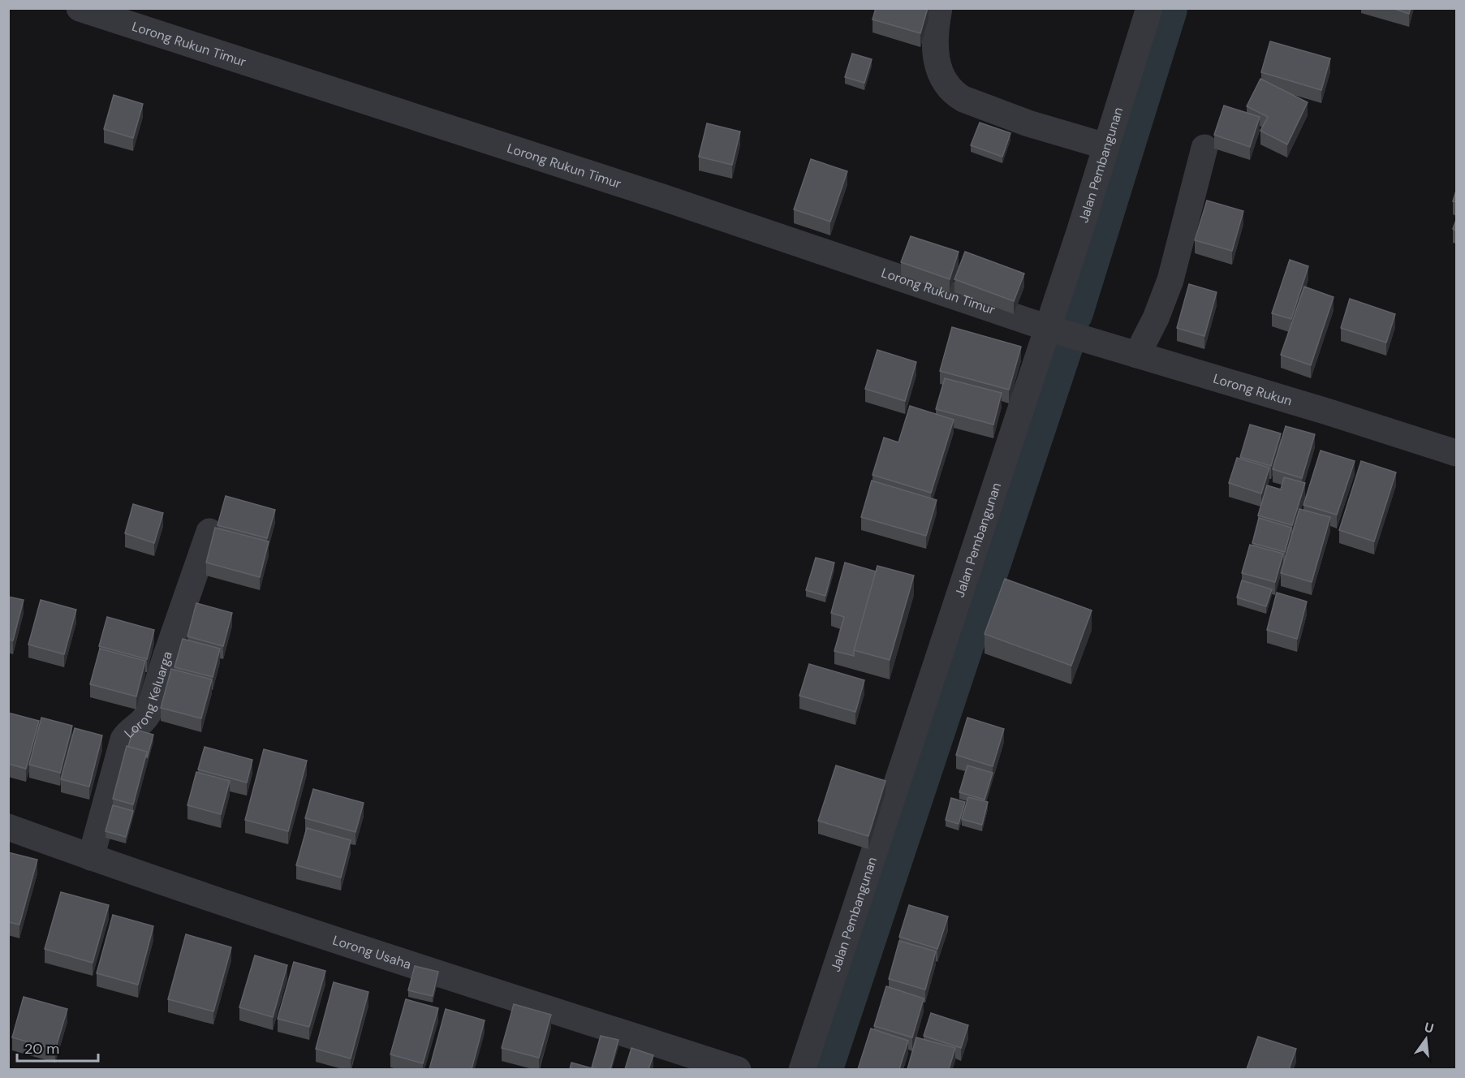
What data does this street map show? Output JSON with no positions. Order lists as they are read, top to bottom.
{
  "streets": {
    "street": [
      "Lorong Rukun Timur",
      "Jalan Pembangunan",
      "Lorong Rukun",
      "Lorong Keluarga",
      "Lorong Usaha"
    ]
  },
  "crossings": [
    ["Lorong Rukun Timur", "Jalan Pembangunan"],
    ["Lorong Rukun Timur", "Lorong Rukun"],
    ["Jalan Pembangunan", "Lorong Rukun"],
    ["Lorong Keluarga", "Lorong Usaha"]
  ],
  "scale_bar": "20 m",
  "north": "top"
}
